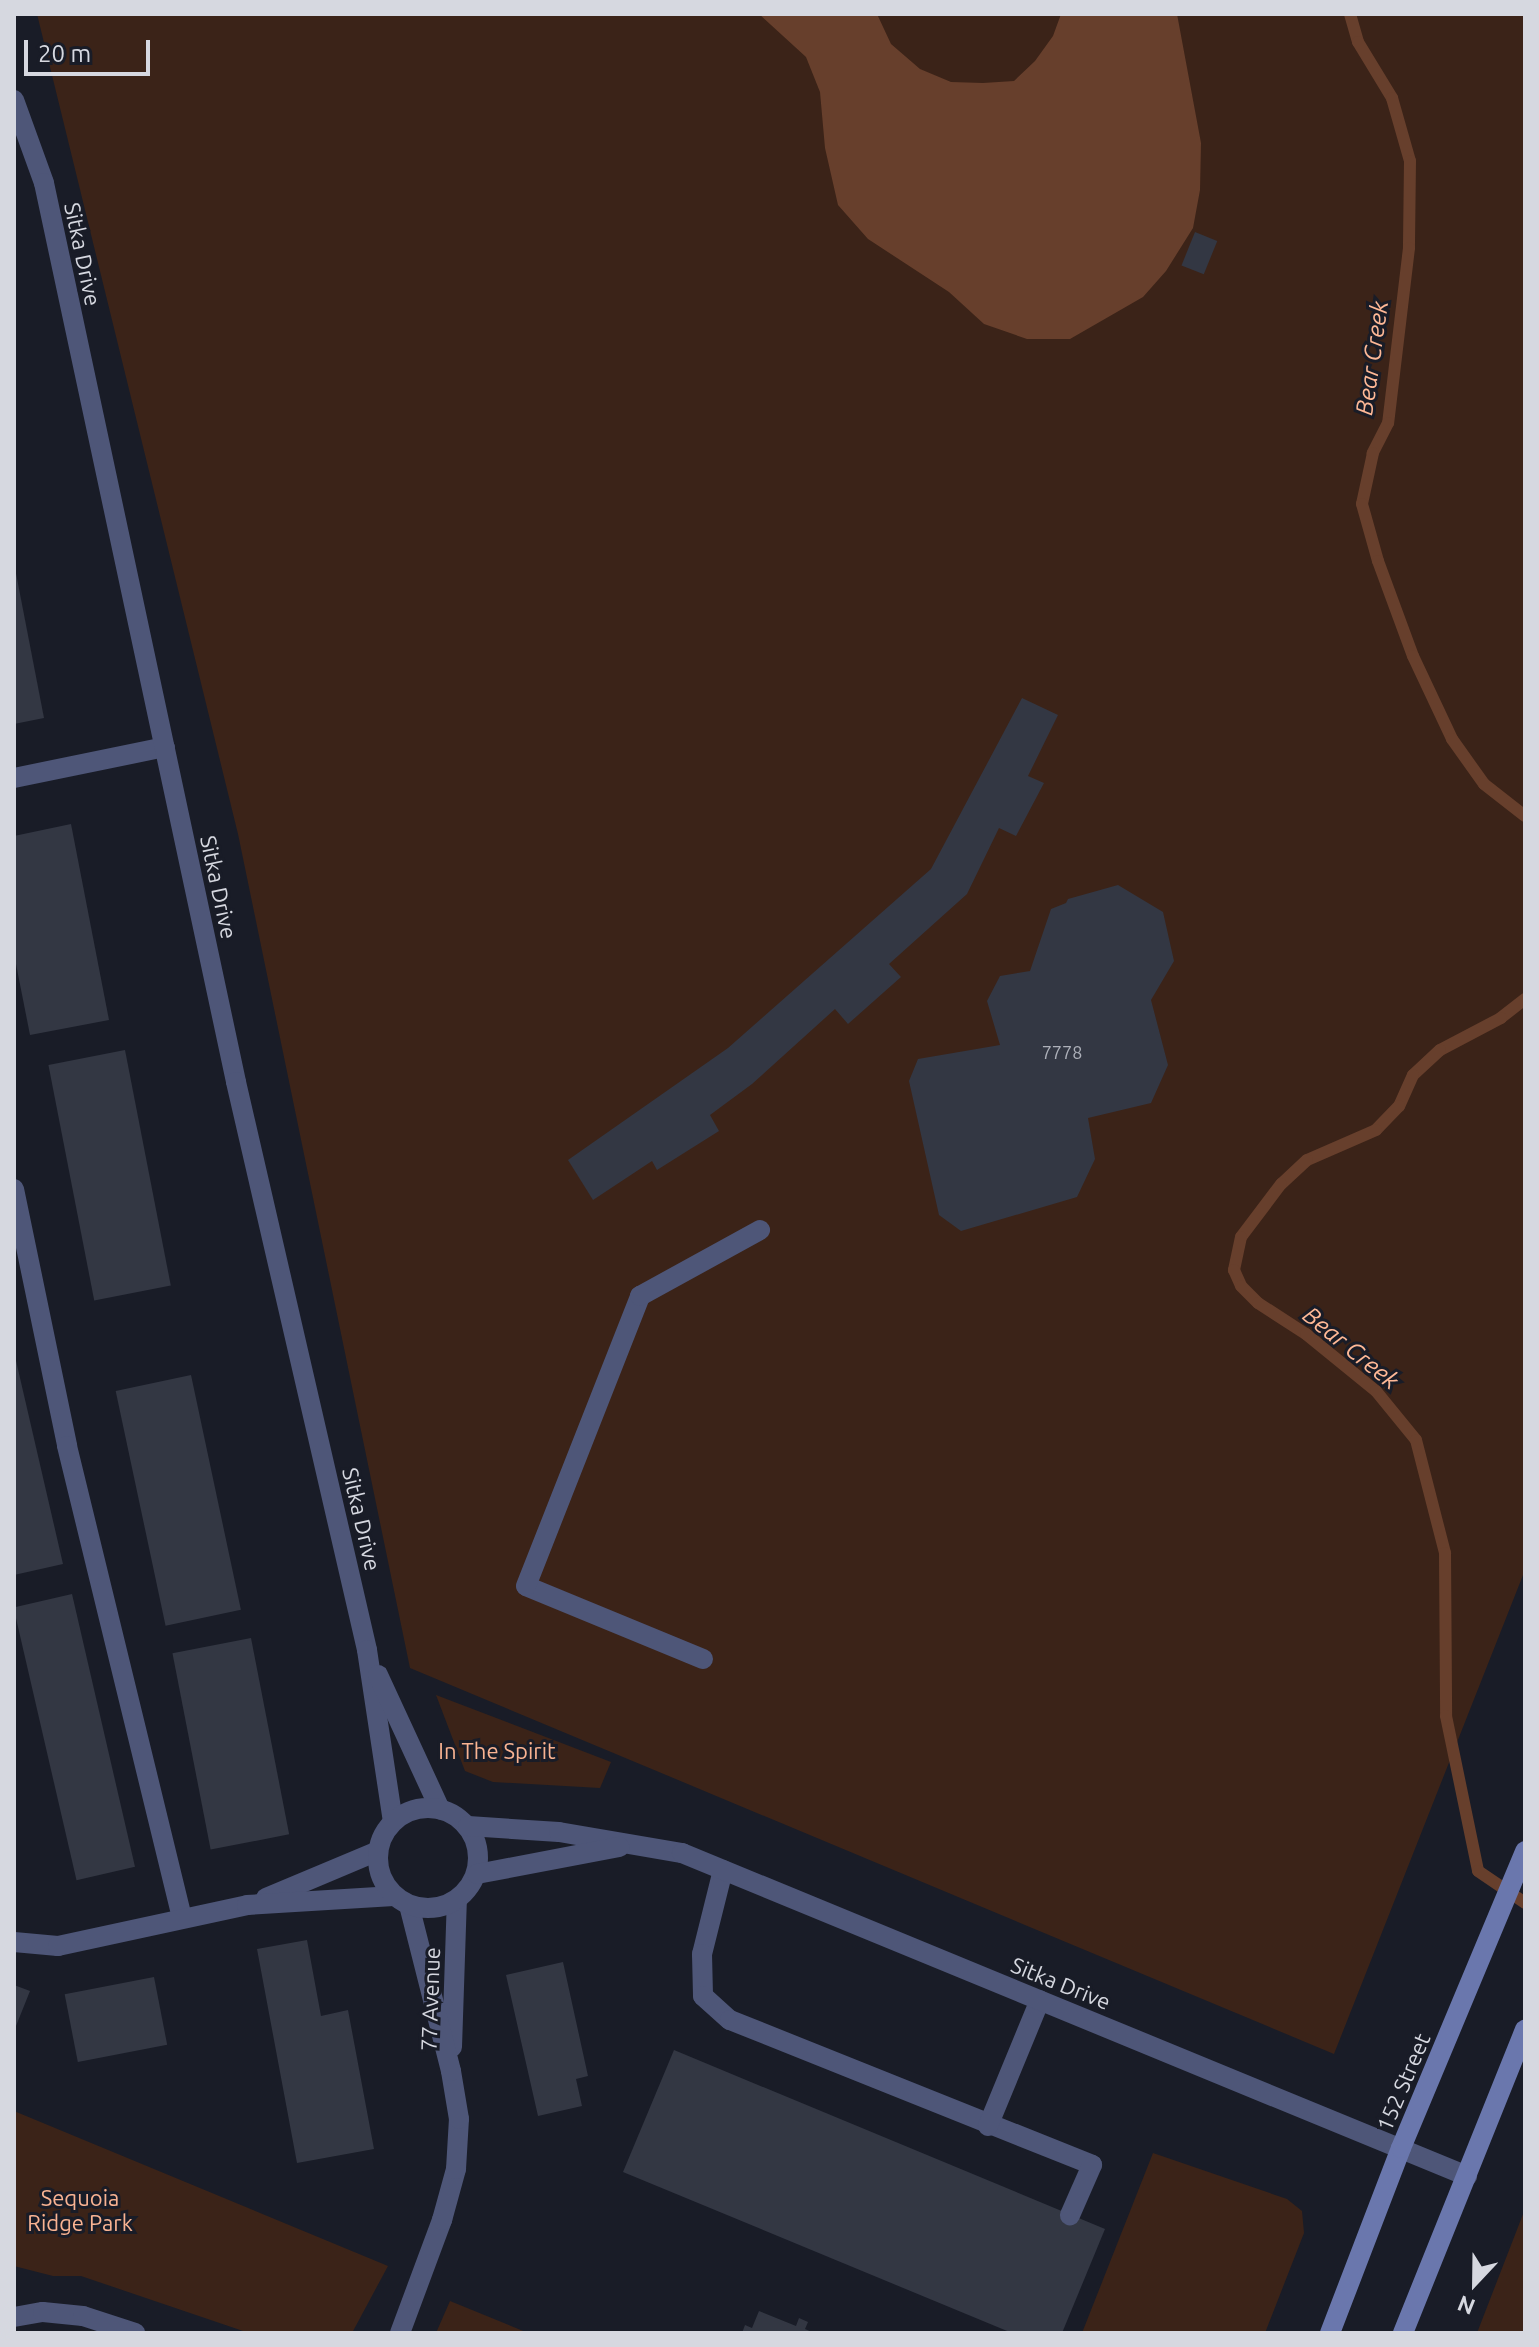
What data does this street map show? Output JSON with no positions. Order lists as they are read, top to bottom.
{
  "streets": {
    "main road": ["152 Street"],
    "street": ["Sitka Drive", "77 Avenue"]
  },
  "crossings": [
    ["Sitka Drive", "77 Avenue"],
    ["Sitka Drive", "152 Street"]
  ],
  "water": ["Bear Creek"],
  "parks": ["In The Spirit", "Sequoia Ridge Park"],
  "house_numbers": ["7778"],
  "scale_bar": "20 m",
  "north": "bottom"
}
